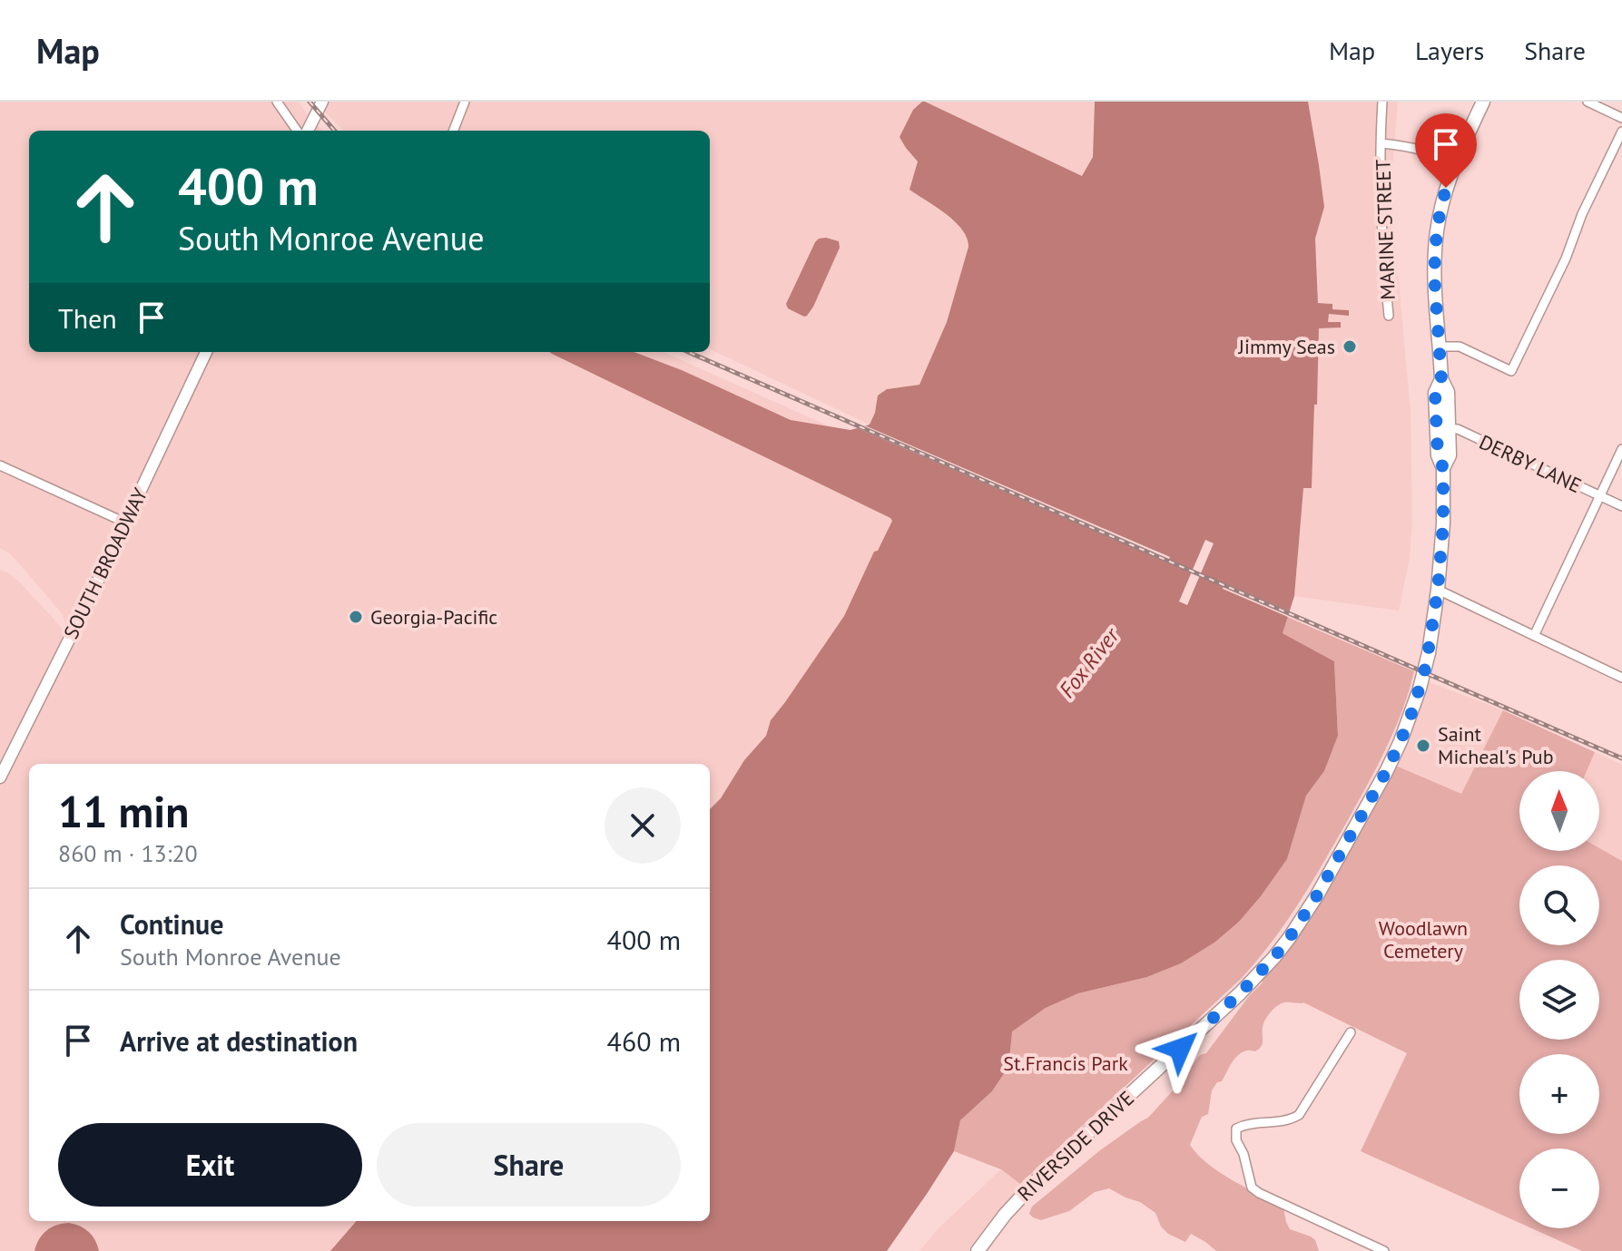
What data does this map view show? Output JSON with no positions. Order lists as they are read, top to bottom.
{
  "streets": {
    "main road": ["RIVERSIDE DRIVE"],
    "street": ["MARINE STREET", "DERBY LANE", "SOUTH BROADWAY"]
  },
  "crossings": [
    ["MARINE STREET", "RIVERSIDE DRIVE"],
    ["DERBY LANE", "RIVERSIDE DRIVE"]
  ],
  "water": ["Fox River"],
  "parks": ["Woodlawn Cemetery", "St.Francis Park"],
  "places": ["Jimmy Seas", "Georgia-Pacific", "Saint Micheal's Pub"],
  "north": "top",
  "page": {
    "header": "Map",
    "nav": ["Map", "Layers", "Share"],
    "turn": ["400 m", "South Monroe Avenue"],
    "then": "Then",
    "heading": ["11 min", "860 m · 13:20"],
    "map_buttons": ["+", "−"],
    "list": [
      {
        "name": "Continue",
        "note": "South Monroe Avenue",
        "value": "400 m"
      },
      {
        "name": "Arrive at destination",
        "value": "460 m"
      }
    ],
    "buttons": ["Exit", "Share"]
  }
}
